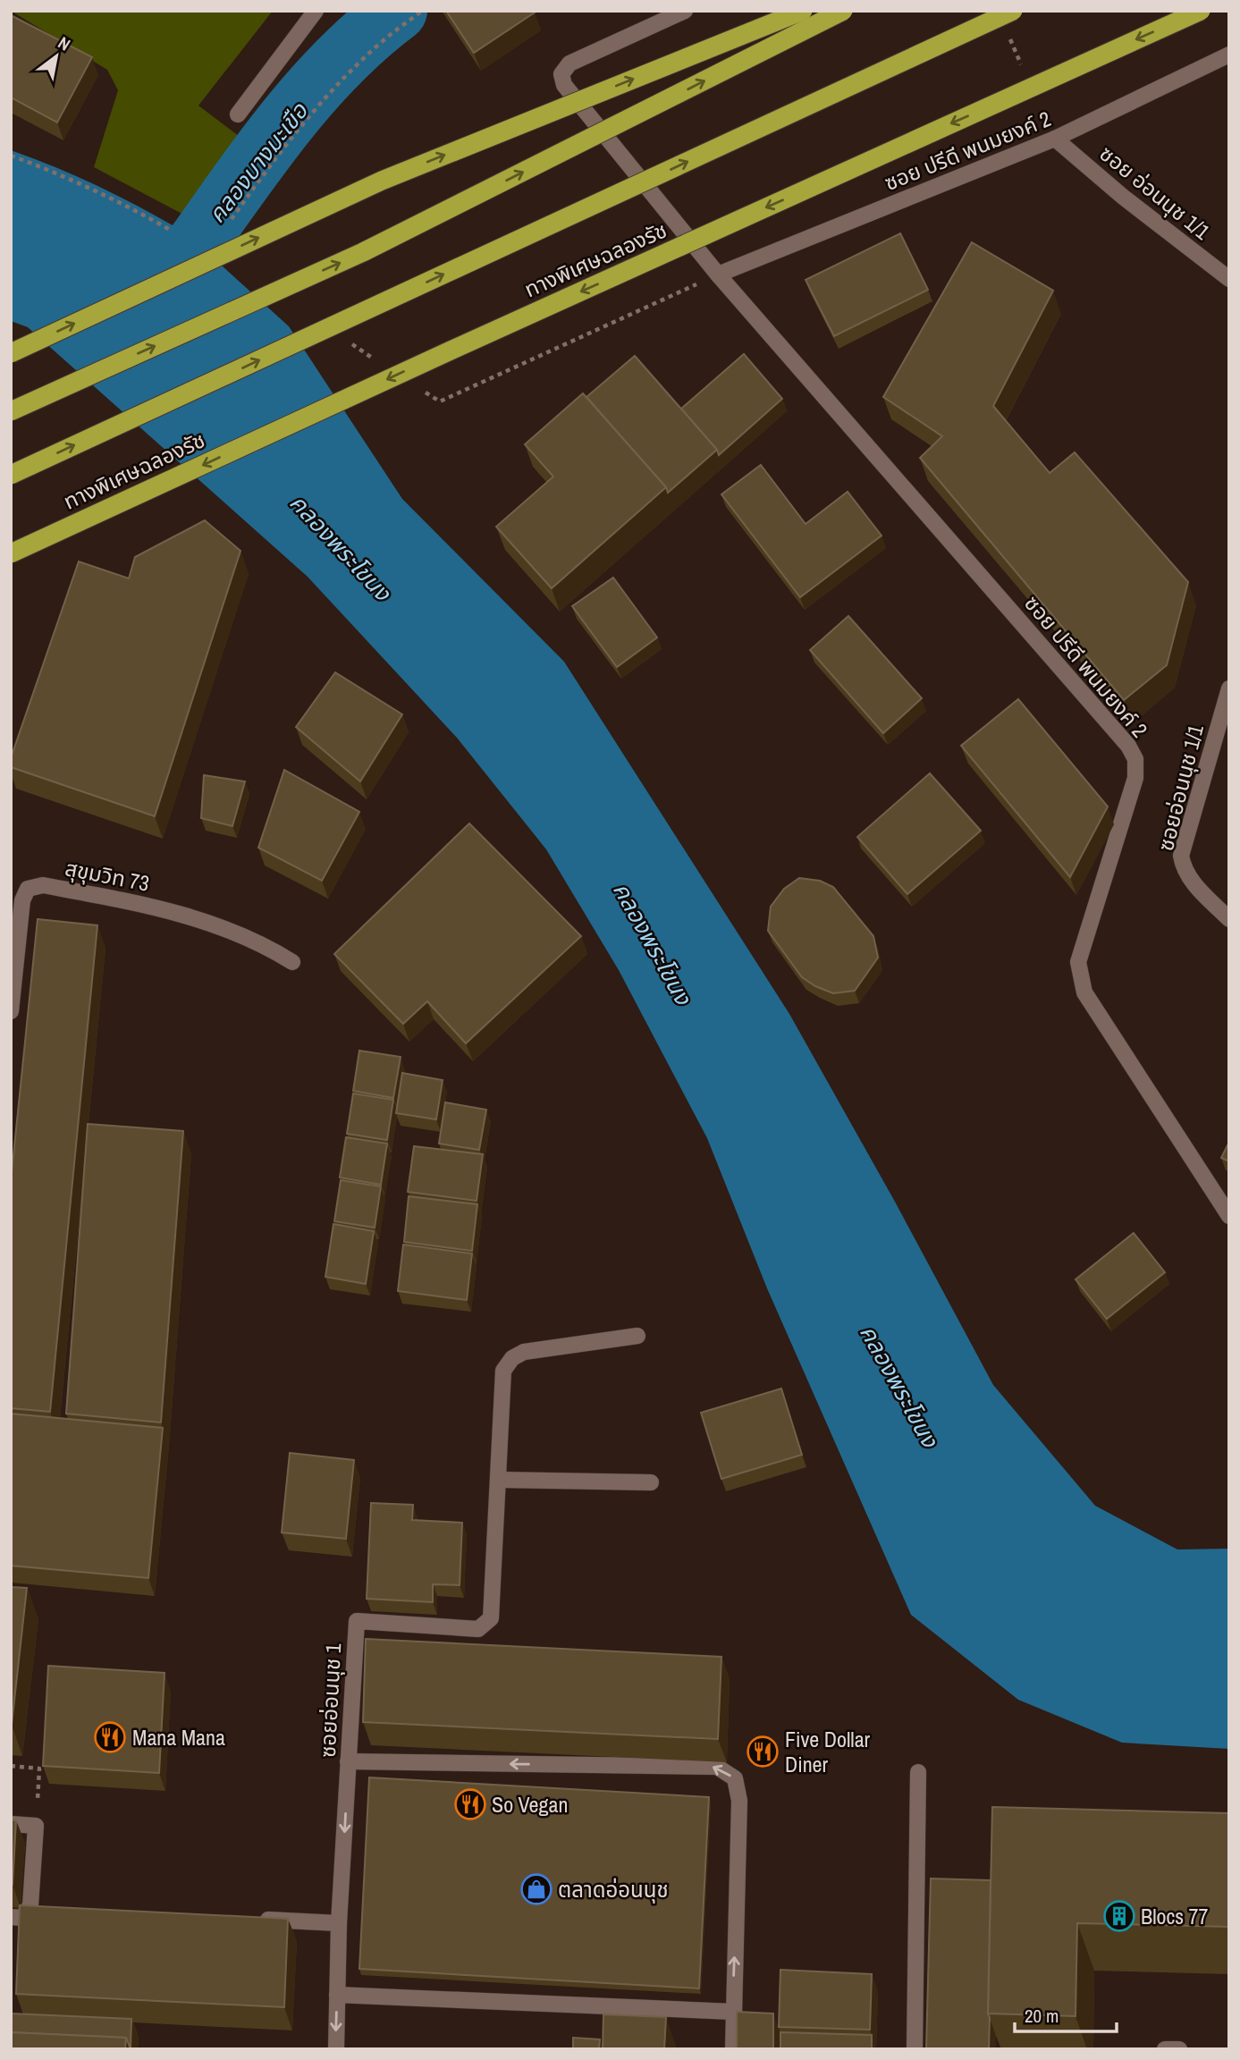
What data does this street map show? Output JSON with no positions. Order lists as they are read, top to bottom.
{
  "streets": {
    "highway": ["ทางพิเศษฉลองรัช"],
    "street": [
      "ซอย ปรีดี พนมยงค์ 2",
      "ซอย อ่อนนุช 1/1",
      "ซอยอ่อนนุช 1/1",
      "สุขุมวิท 73",
      "ซอยอ่อนนุช 1"
    ]
  },
  "crossings": [
    ["ซอย ปรีดี พนมยงค์ 2", "ซอย อ่อนนุช 1/1"]
  ],
  "water": ["คลองบางมะเขือ", "คลองพระโขนง"],
  "places": {
    "restaurant": ["Mana Mana", "Five Dollar Diner", "So Vegan"],
    "shop": ["ตลาดอ่อนนุช"],
    "building": ["Blocs 77"]
  },
  "scale_bar": "20 m",
  "north": "top right"
}
